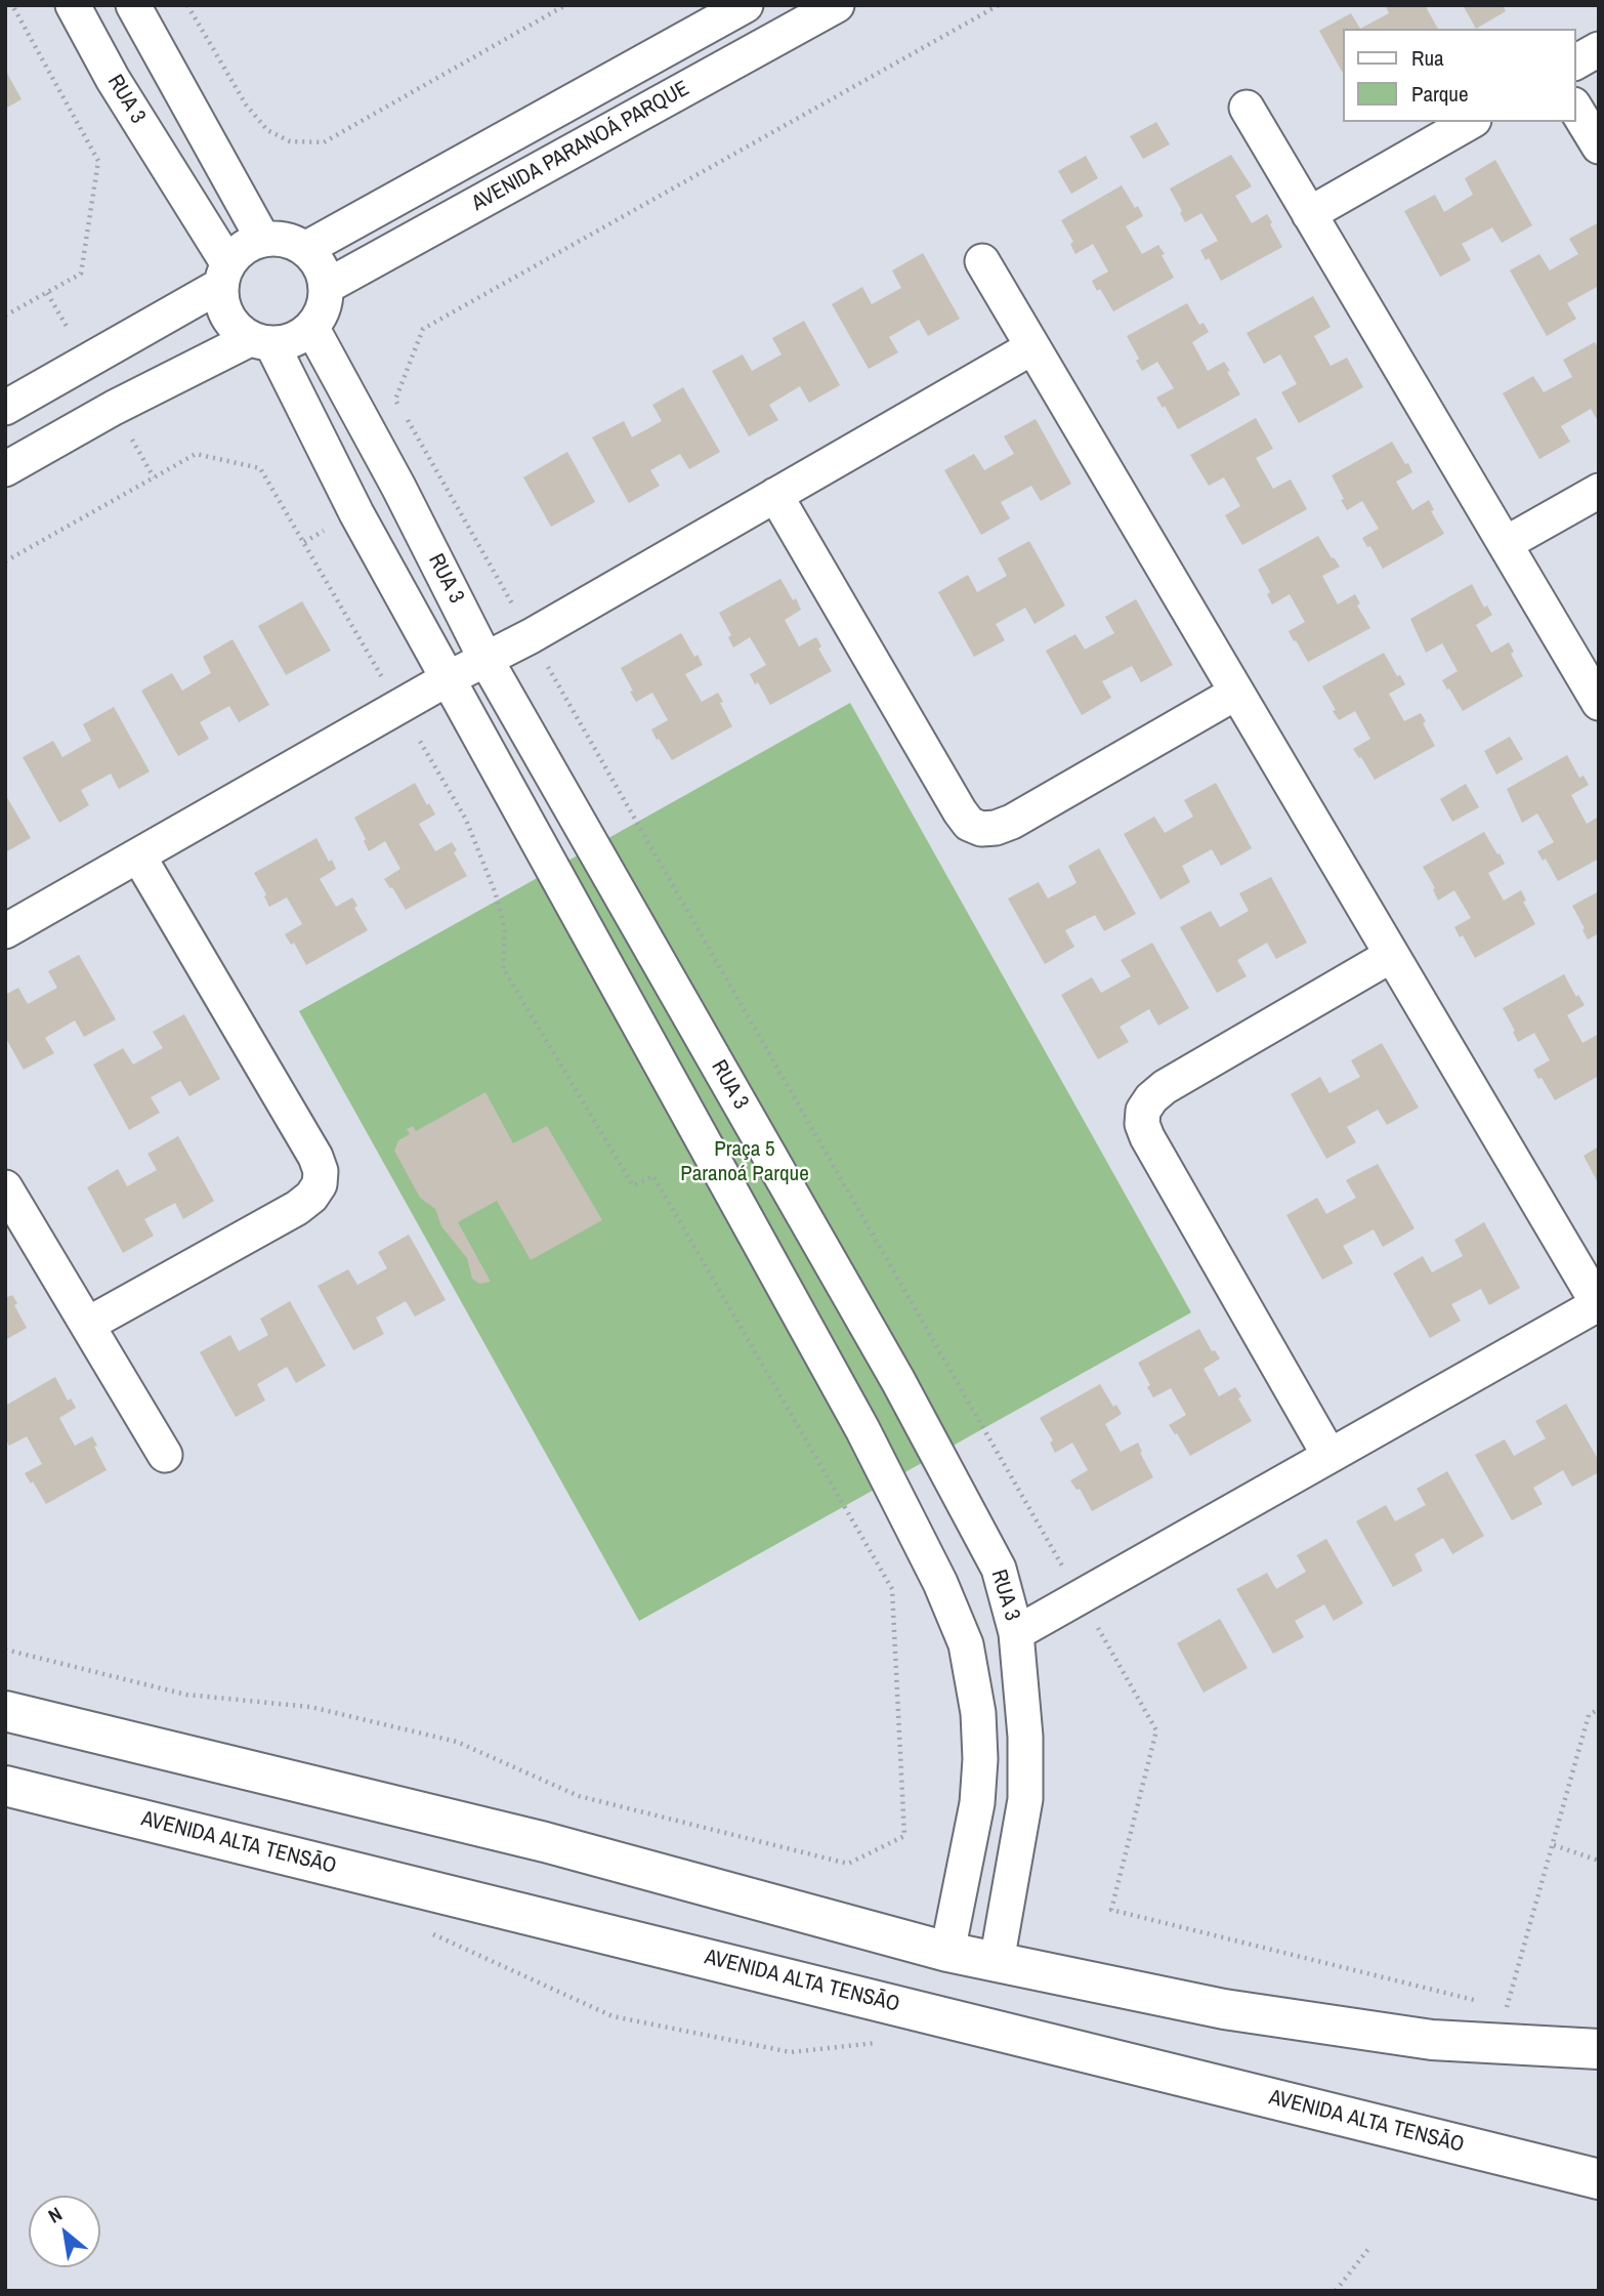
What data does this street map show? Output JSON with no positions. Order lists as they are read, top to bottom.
{
  "streets": {
    "street": ["RUA 3", "AVENIDA PARANOÁ PARQUE", "AVENIDA ALTA TENSĀO"]
  },
  "crossings": [
    ["RUA 3", "AVENIDA PARANOÁ PARQUE"]
  ],
  "parks": ["Praça 5 Paranoá Parque"],
  "legend": ["Rua", "Parque"],
  "north": "top left"
}
